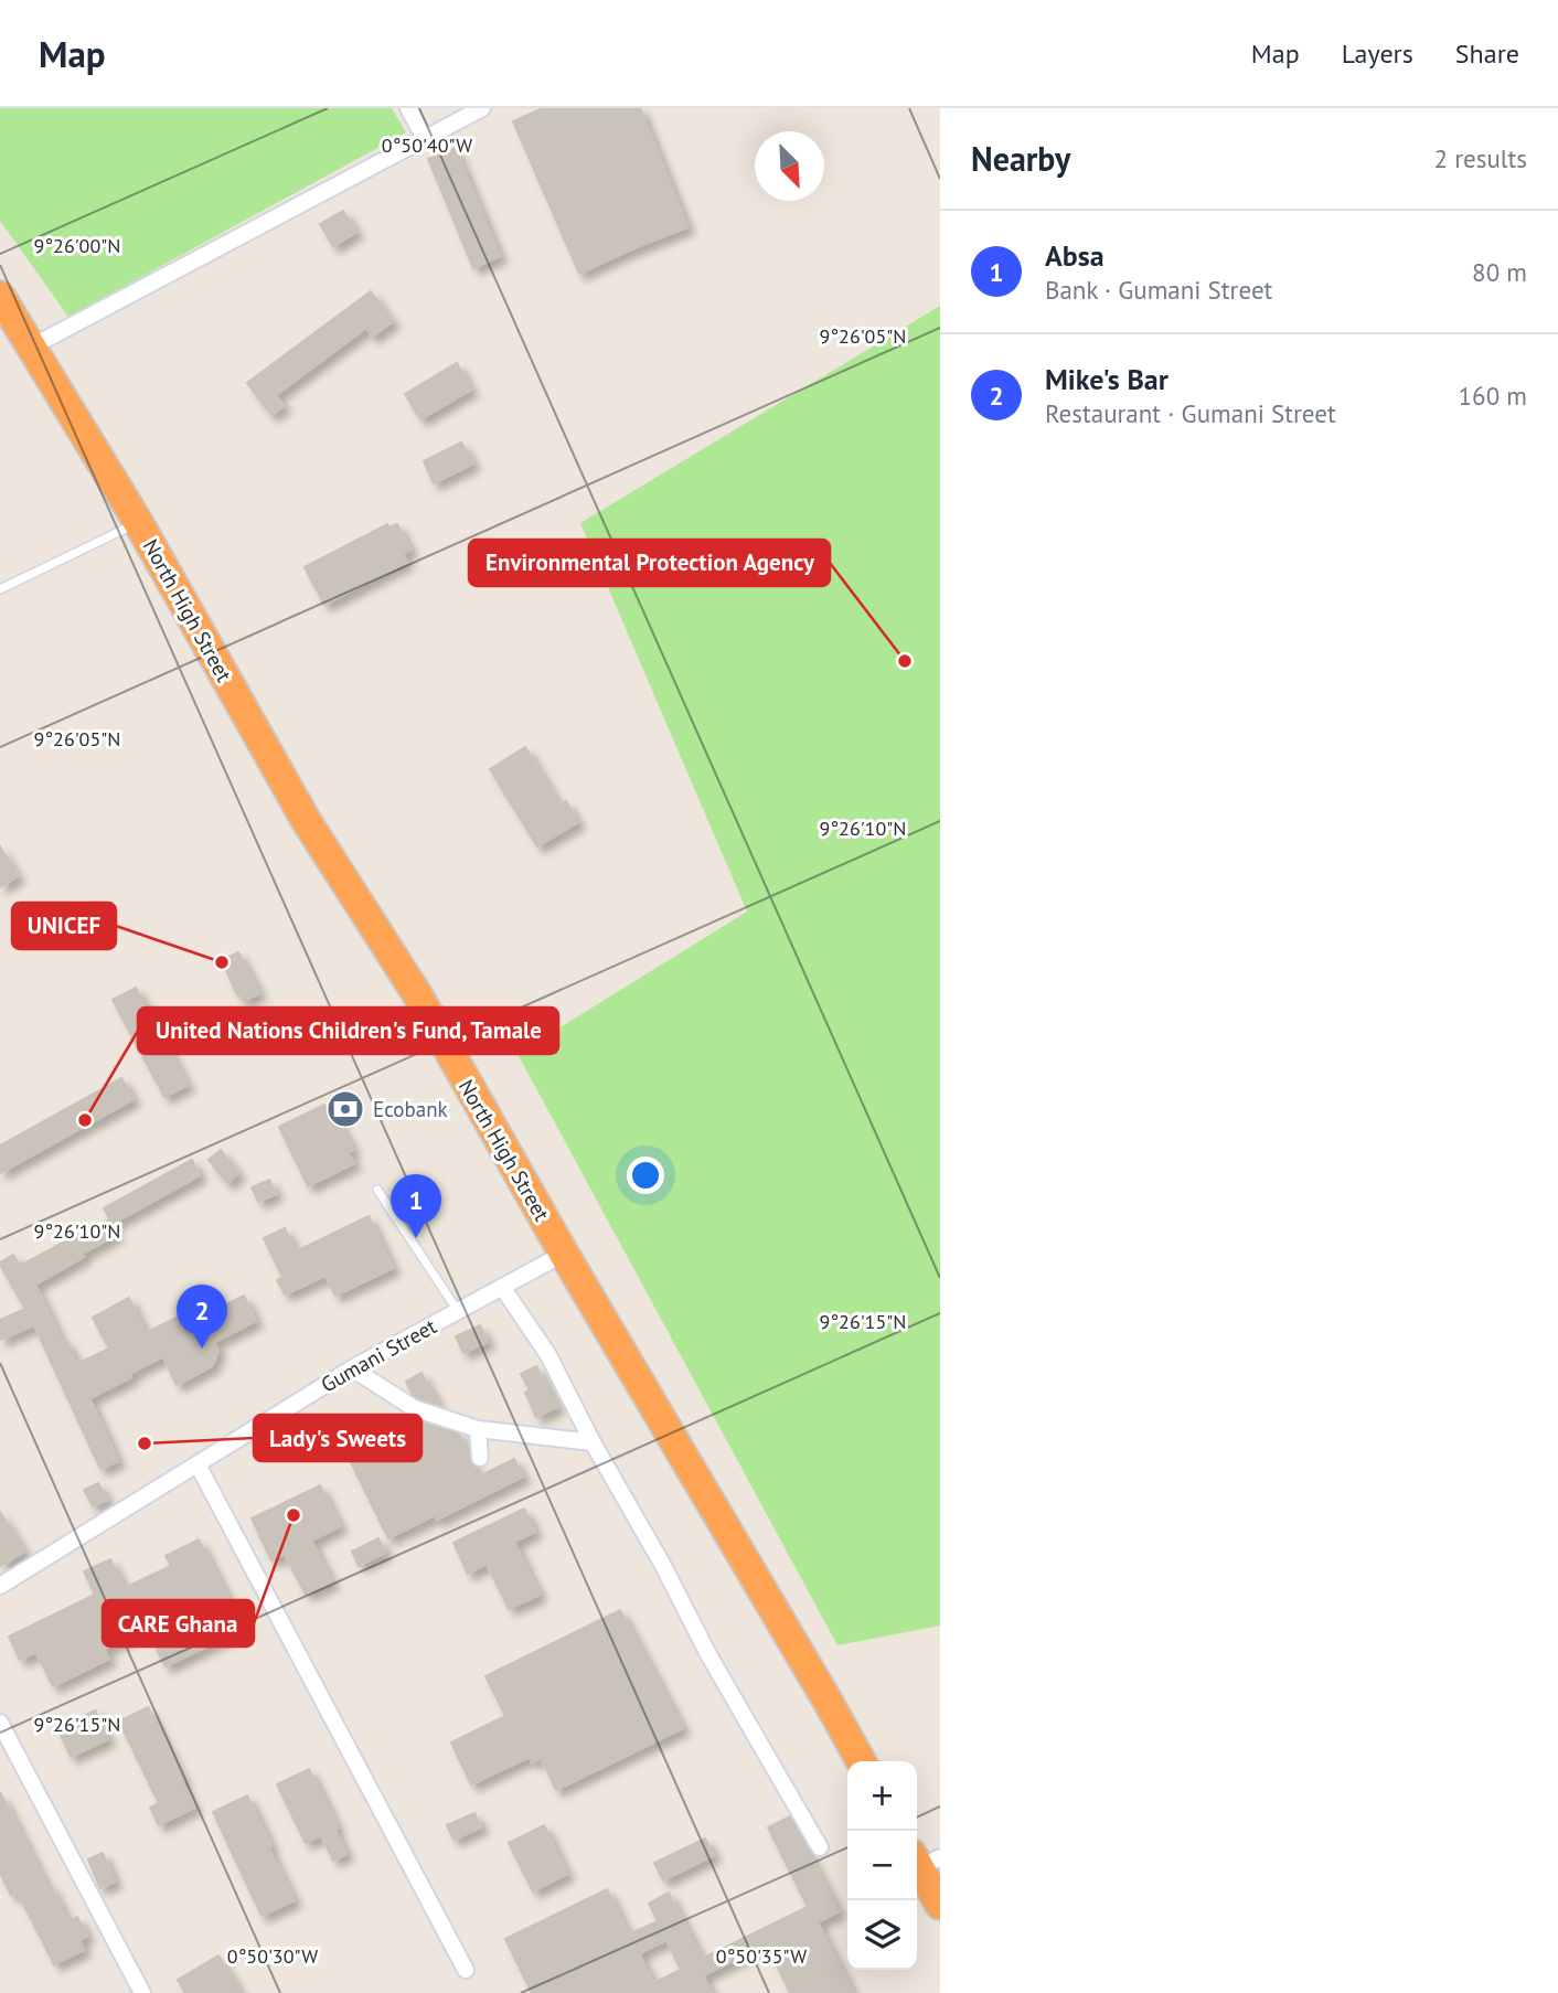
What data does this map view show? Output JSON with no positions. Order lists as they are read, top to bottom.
{
  "streets": {
    "highway": ["North High Street"],
    "street": ["Gumani Street"]
  },
  "crossings": [
    ["North High Street", "Gumani Street"]
  ],
  "places": {
    "other": [
      "Environmental Protection Agency",
      "UNICEF",
      "United Nations Children's Fund, Tamale",
      "Lady's Sweets",
      "CARE Ghana"
    ],
    "bank": ["Ecobank"]
  },
  "north": "bottom right",
  "page": {
    "header": "Map",
    "nav": ["Map", "Layers", "Share"],
    "heading": ["Nearby", "2 results"],
    "list": [
      {
        "mark": "1",
        "name": "Absa",
        "note": "Bank · Gumani Street",
        "value": "80 m"
      },
      {
        "mark": "2",
        "name": "Mike's Bar",
        "note": "Restaurant · Gumani Street",
        "value": "160 m"
      }
    ],
    "pins": ["1", "2"],
    "map_buttons": ["+", "−"]
  },
  "coordinates": [
    "0°50'40\"W",
    "9°26'00\"N",
    "9°26'05\"N",
    "9°26'10\"N",
    "9°26'15\"N",
    "0°50'30\"W",
    "0°50'35\"W"
  ]
}
